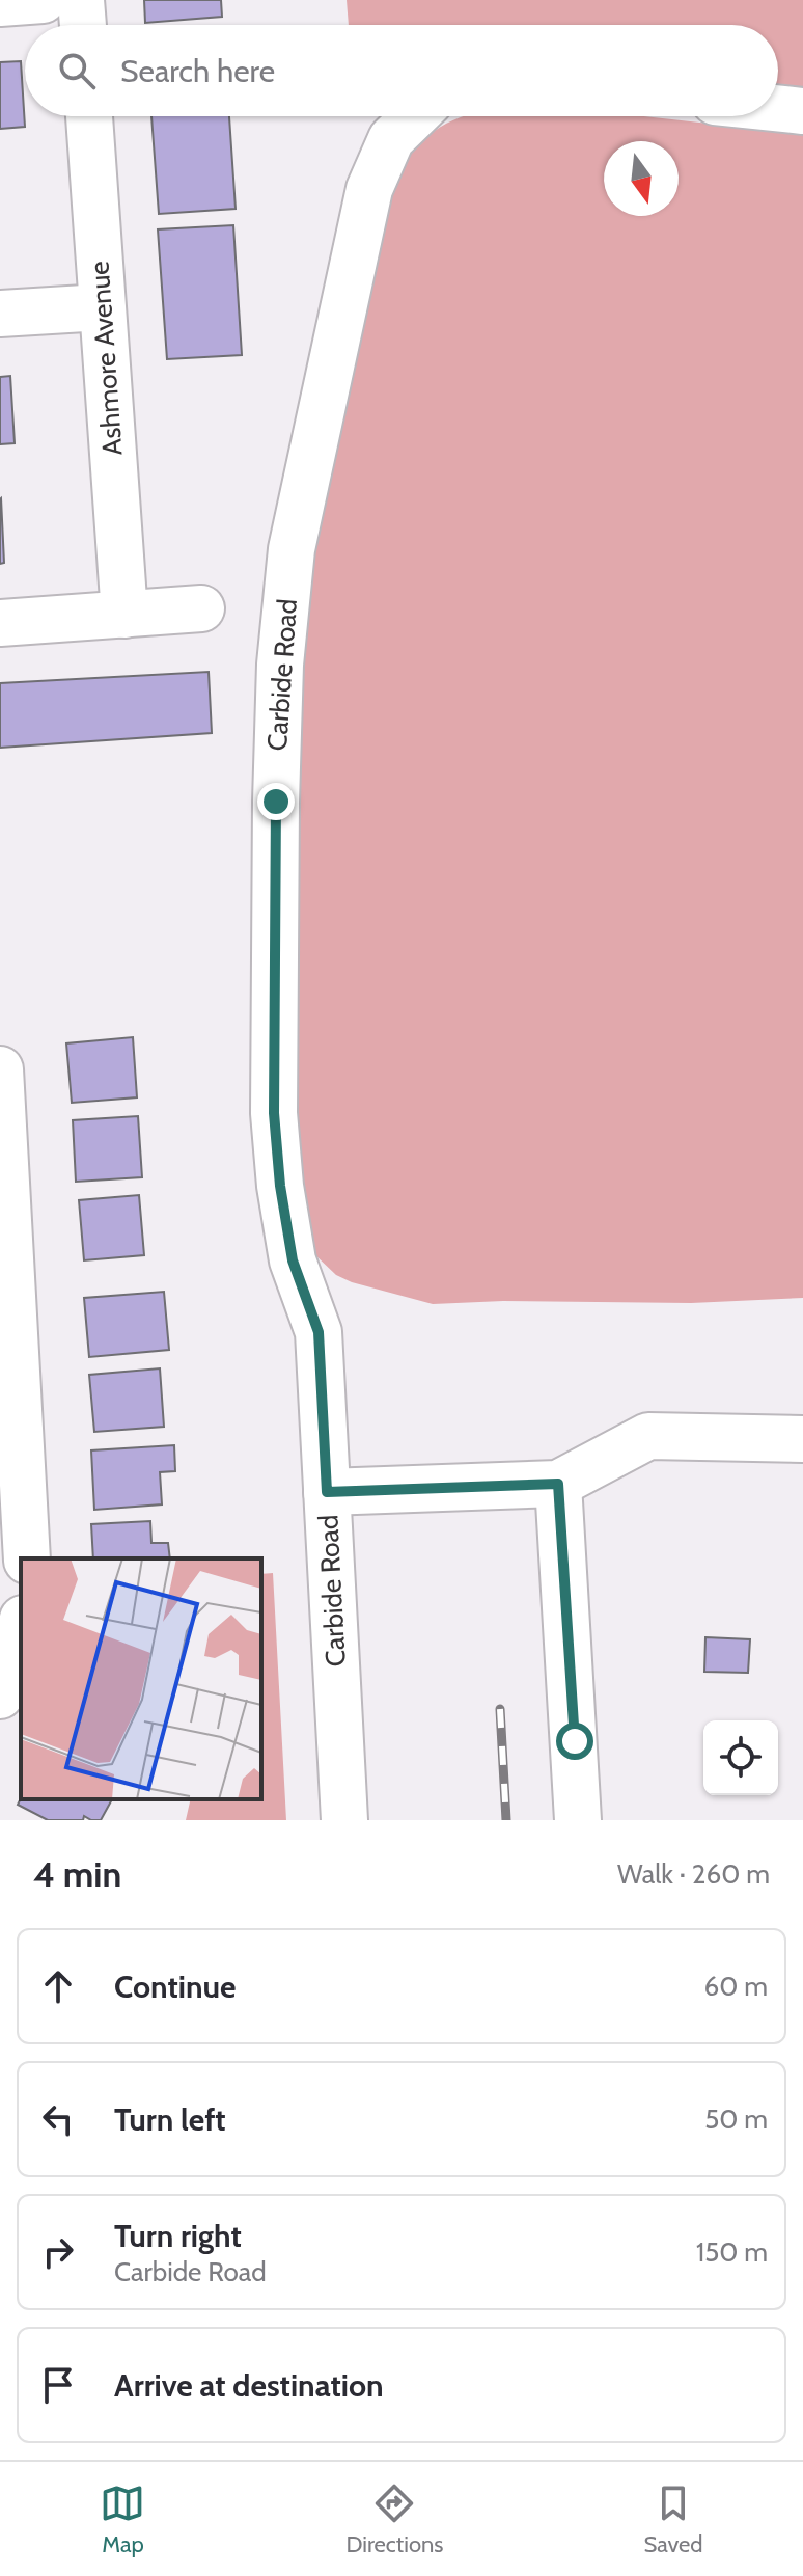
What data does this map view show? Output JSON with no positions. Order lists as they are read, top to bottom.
{
  "streets": {
    "street": ["Ashmore Avenue", "Carbide Road"]
  },
  "north": "bottom",
  "page": {
    "search": "Search here",
    "heading": ["4 min", "Walk · 260 m"],
    "list": [
      ["Continue", "60 m"],
      ["Turn left", "50 m"],
      ["Turn right", "Carbide Road", "150 m"],
      "Arrive at destination"
    ],
    "nav": ["Map", "Directions", "Saved"]
  }
}
